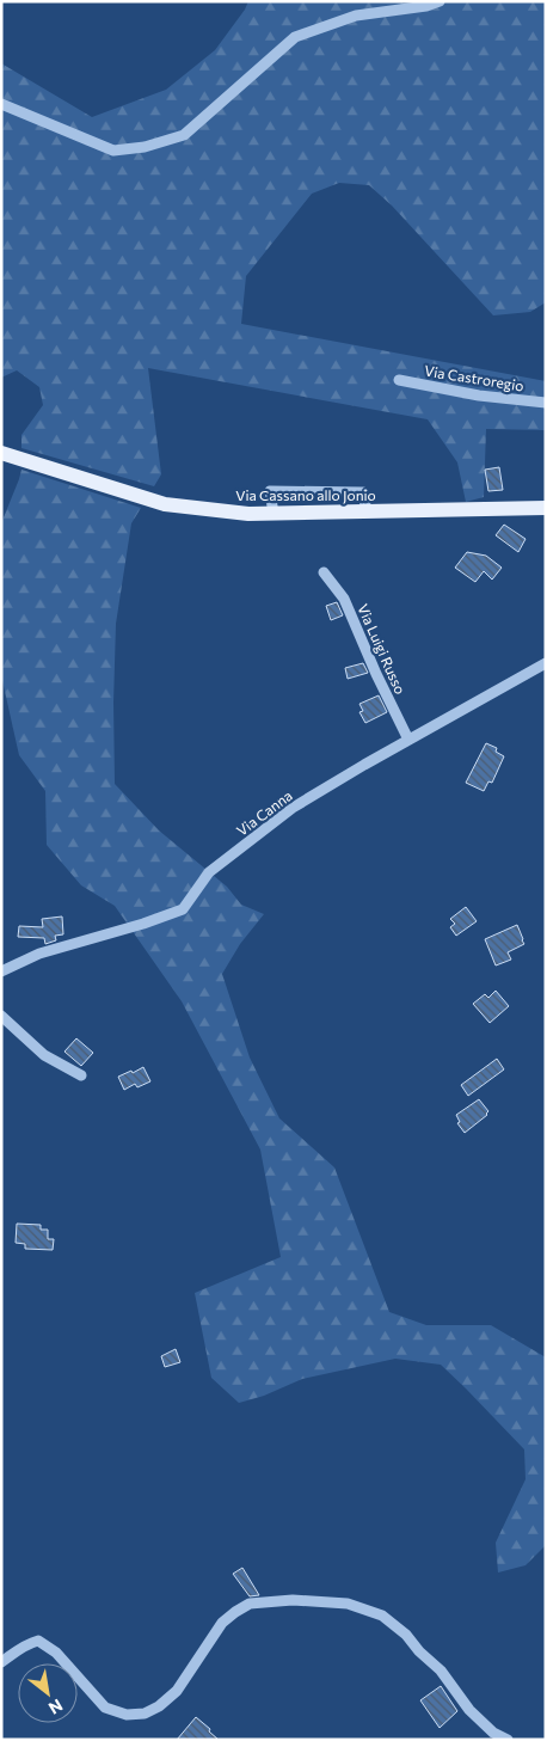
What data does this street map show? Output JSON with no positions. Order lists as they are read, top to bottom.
{
  "streets": {
    "main road": ["Via Cassano allo Jonio"],
    "street": ["Via Castroregio", "Via Luigi Russo", "Via Canna"]
  },
  "crossings": [
    ["Via Luigi Russo", "Via Canna"]
  ],
  "north": "bottom right"
}
